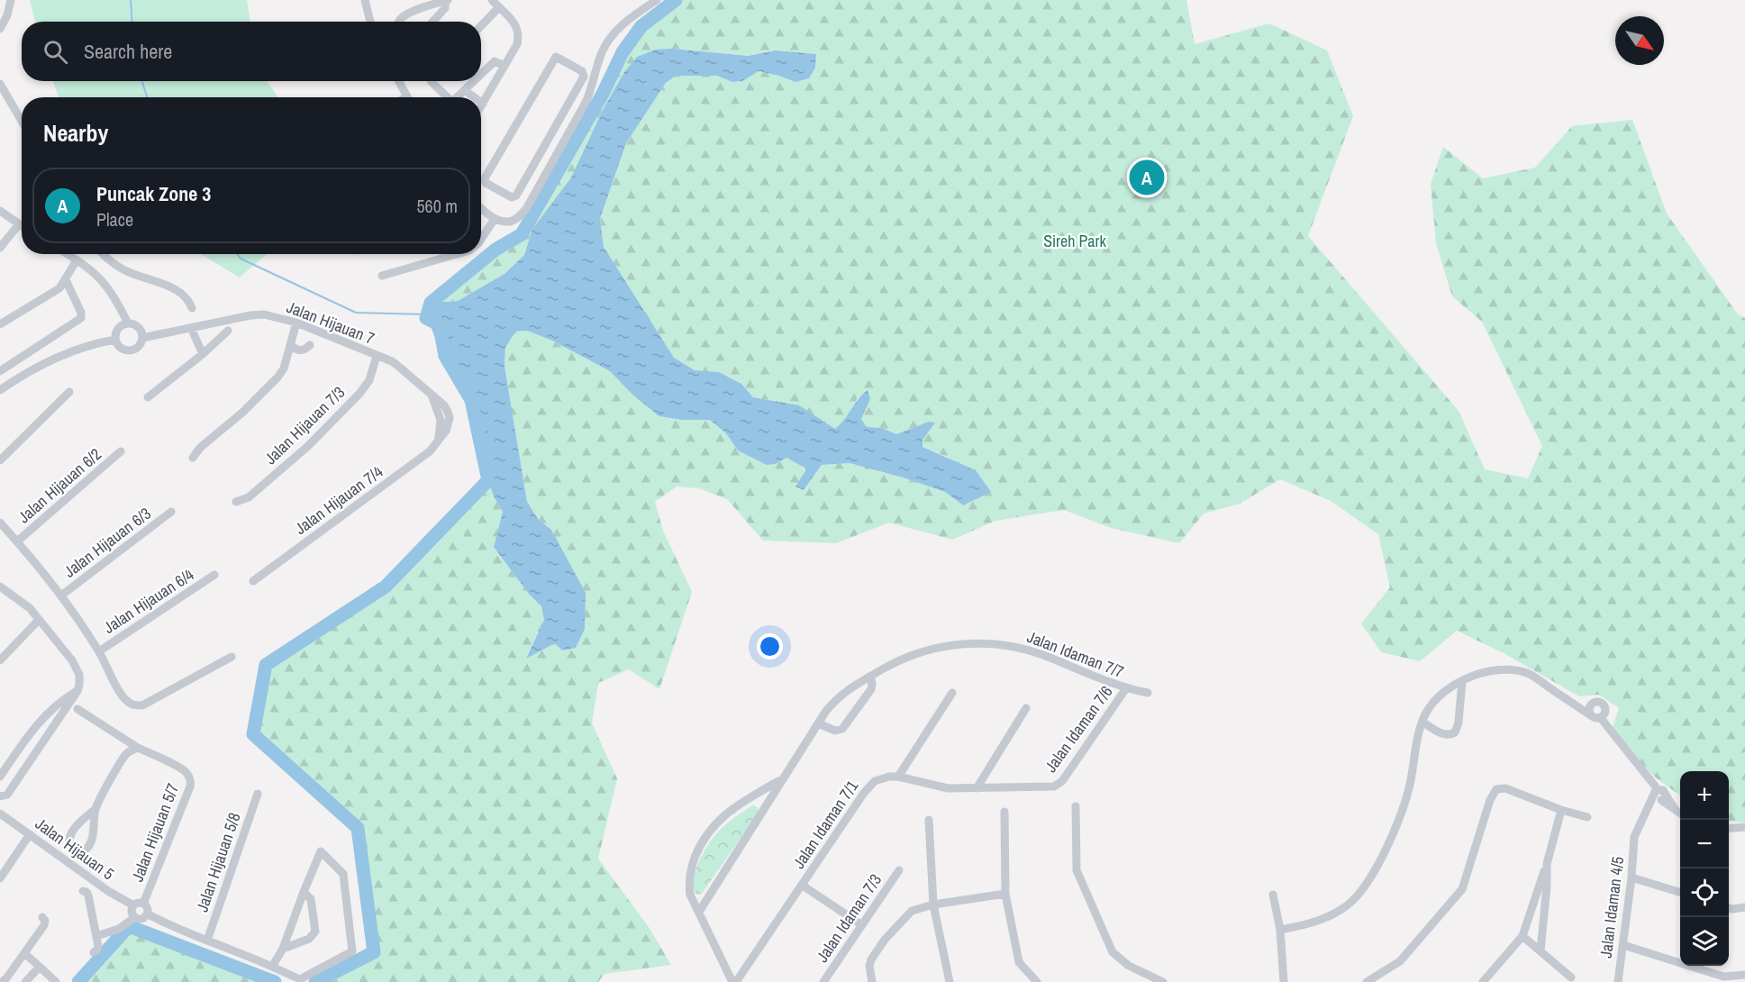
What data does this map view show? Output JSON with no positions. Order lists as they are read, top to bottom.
{
  "streets": {
    "street": [
      "Jalan Hijauan 7",
      "Jalan Hijauan 7/3",
      "Jalan Hijauan 6/2",
      "Jalan Hijauan 7/4",
      "Jalan Hijauan 6/3",
      "Jalan Hijauan 6/4",
      "Jalan Idaman 7/7",
      "Jalan Idaman 7/6",
      "Jalan Idaman 7/1",
      "Jalan Hijauan 5/7",
      "Jalan Hijauan 5",
      "Jalan Hijauan 5/8",
      "Jalan Idaman 4/5",
      "Jalan Idaman 7/3"
    ]
  },
  "crossings": [
    ["Jalan Hijauan 7", "Jalan Hijauan 7/3"],
    ["Jalan Hijauan 7", "Jalan Hijauan 7/4"],
    ["Jalan Idaman 7/7", "Jalan Idaman 7/6"],
    ["Jalan Idaman 7/7", "Jalan Idaman 7/1"],
    ["Jalan Idaman 7/6", "Jalan Idaman 7/1"],
    ["Jalan Hijauan 5/7", "Jalan Hijauan 5"]
  ],
  "parks": ["Sireh Park"],
  "north": "bottom right",
  "page": {
    "search": "Search here",
    "heading": "Nearby",
    "pins": "A",
    "list": [
      {
        "mark": "A",
        "name": "Puncak Zone 3",
        "note": "Place",
        "value": "560 m"
      }
    ],
    "map_buttons": ["+", "−"]
  }
}
